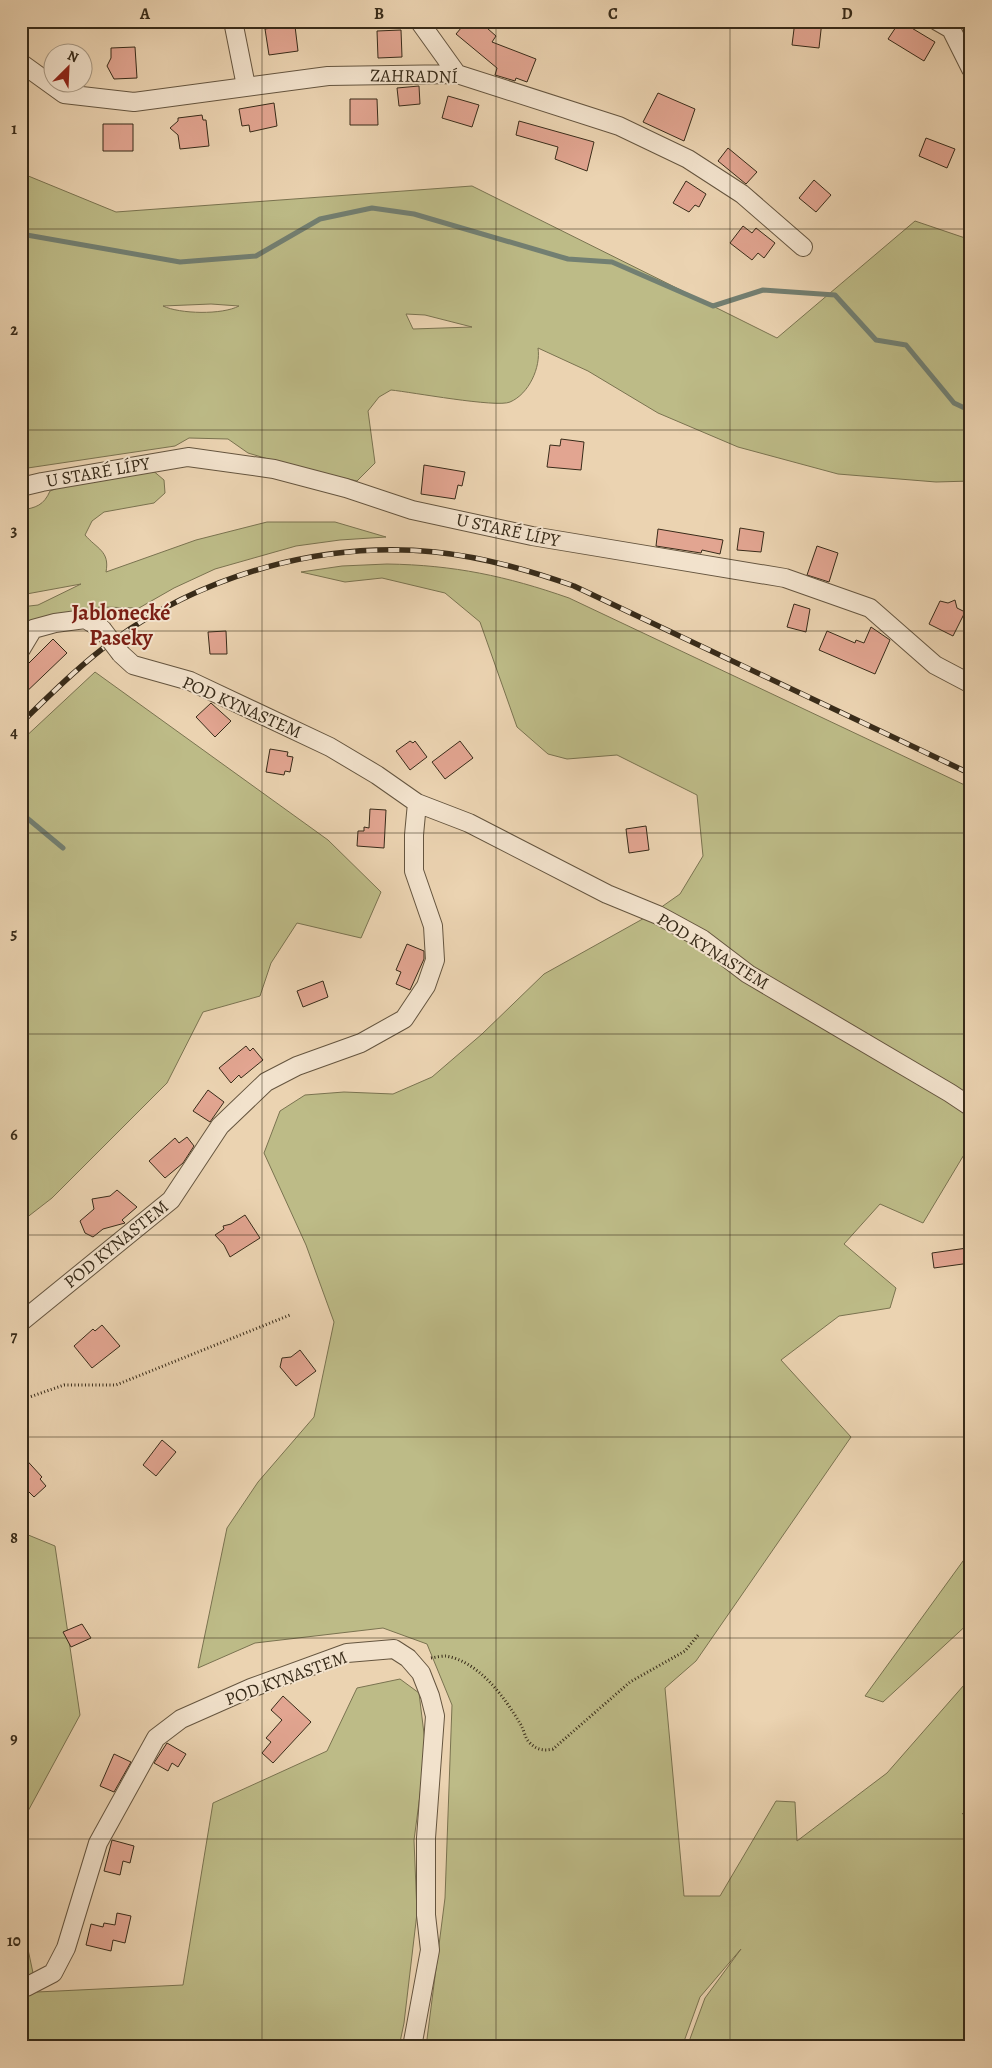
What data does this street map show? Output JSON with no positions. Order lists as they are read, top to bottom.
{
  "streets": {
    "street": ["ZAHRADNÍ", "U STARÉ LÍPY", "POD KYNASTEM"]
  },
  "districts": ["Jablonecké Paseky"],
  "north": "top right",
  "grid": {
    "columns": [
      "A",
      "B",
      "C",
      "D"
    ],
    "rows": [
      "1",
      "2",
      "3",
      "4",
      "5",
      "6",
      "7",
      "8",
      "9",
      "10"
    ]
  }
}
